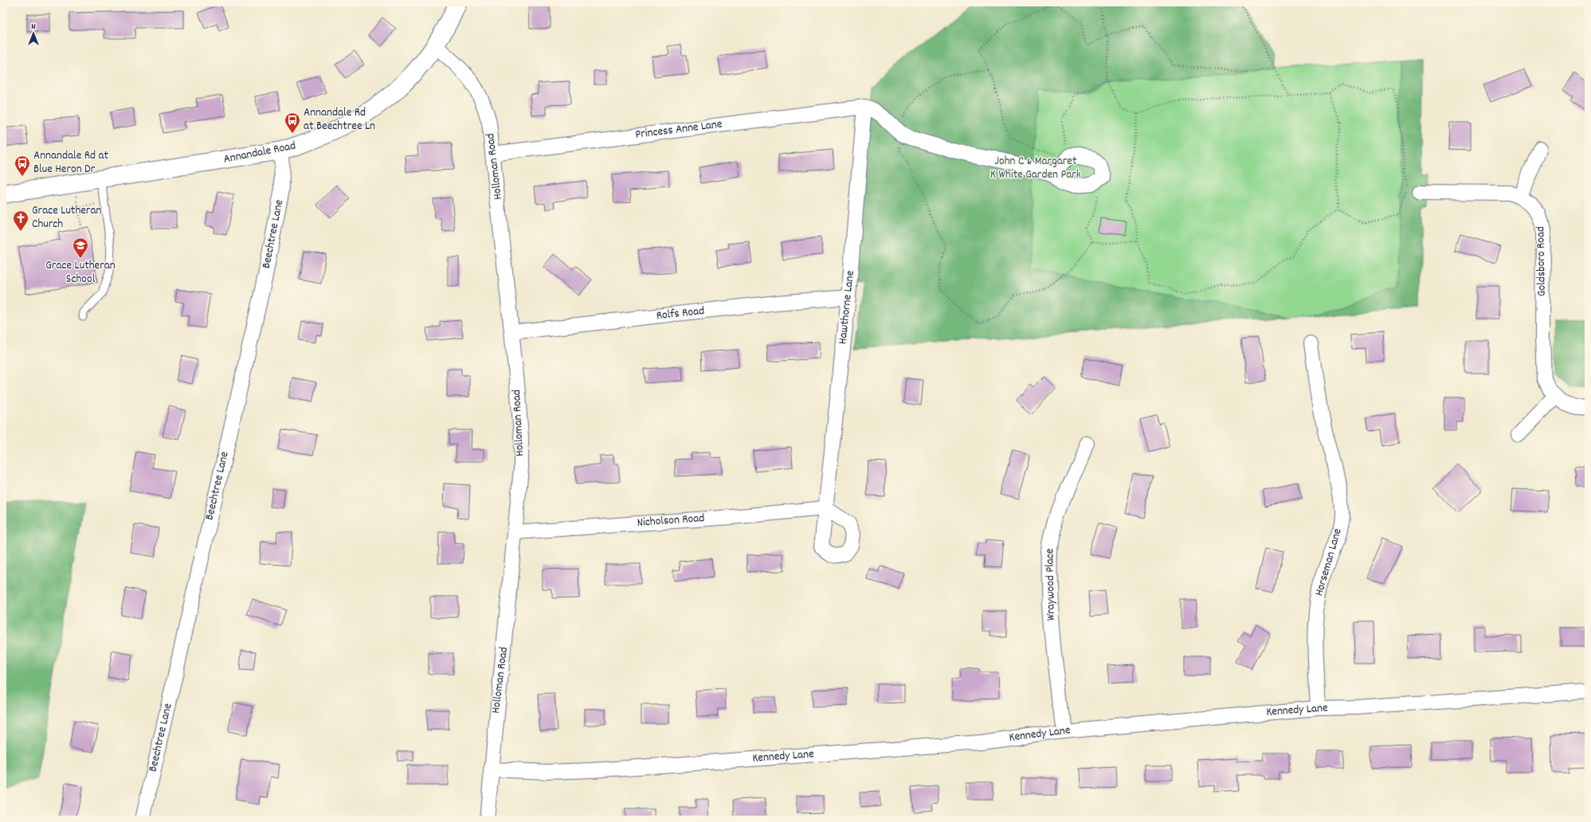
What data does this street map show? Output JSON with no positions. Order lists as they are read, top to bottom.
{
  "streets": {
    "main road": ["Annandale Road"],
    "street": [
      "Princess Anne Lane",
      "Holloman Road",
      "Beechtree Lane",
      "Goldsboro Road",
      "Hawthorne Lane",
      "Rolfs Road",
      "Nicholson Road",
      "Horseman Lane",
      "Wraywood Place",
      "Kennedy Lane"
    ]
  },
  "crossings": [
    ["Princess Anne Lane", "Holloman Road"],
    ["Princess Anne Lane", "Hawthorne Lane"],
    ["Annandale Road", "Holloman Road"],
    ["Annandale Road", "Beechtree Lane"],
    ["Holloman Road", "Rolfs Road"],
    ["Holloman Road", "Nicholson Road"],
    ["Holloman Road", "Kennedy Lane"],
    ["Hawthorne Lane", "Rolfs Road"],
    ["Hawthorne Lane", "Nicholson Road"],
    ["Horseman Lane", "Kennedy Lane"],
    ["Wraywood Place", "Kennedy Lane"]
  ],
  "parks": ["John C & Margaret K White Garden Park"],
  "places": {
    "bus stop": ["Annandale Rd at Beechtree Ln", "Annandale Rd at Blue Heron Dr"],
    "church": ["Grace Lutheran Church"],
    "school or university": ["Grace Lutheran School"]
  },
  "north": "top"
}
